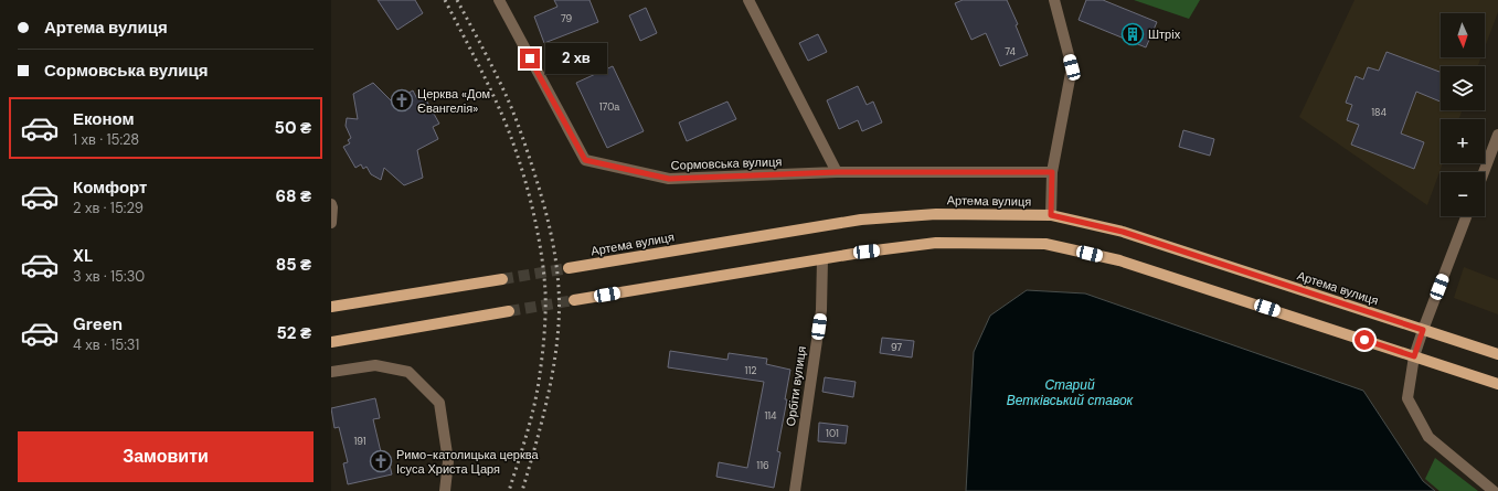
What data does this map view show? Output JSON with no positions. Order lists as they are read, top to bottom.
{
  "streets": {
    "main road": ["Артема вулиця"],
    "street": ["Сормовська вулиця", "Орбіти вулиця"]
  },
  "water": ["Старий Ветківський ставок"],
  "places": {
    "building": ["Штріх"],
    "church": ["Церква «Дом Євангелія»", "Римо-католицька церква Ісуса Христа Царя"]
  },
  "house_numbers": [
    "79",
    "74",
    "170а",
    "184",
    "97",
    "112",
    "114",
    "101",
    "191",
    "116"
  ],
  "north": "bottom",
  "page": {
    "banner": ["Артема вулиця", "Сормовська вулиця"],
    "map_buttons": ["+", "−"],
    "bubble": "2 хв",
    "list": [
      {
        "name": "Економ",
        "note": "1 хв · 15:28",
        "value": "50 ₴"
      },
      {
        "name": "Комфорт",
        "note": "2 хв · 15:29",
        "value": "68 ₴"
      },
      {
        "name": "XL",
        "note": "3 хв · 15:30",
        "value": "85 ₴"
      },
      {
        "name": "Green",
        "note": "4 хв · 15:31",
        "value": "52 ₴"
      }
    ],
    "buttons": "Замовити"
  }
}
